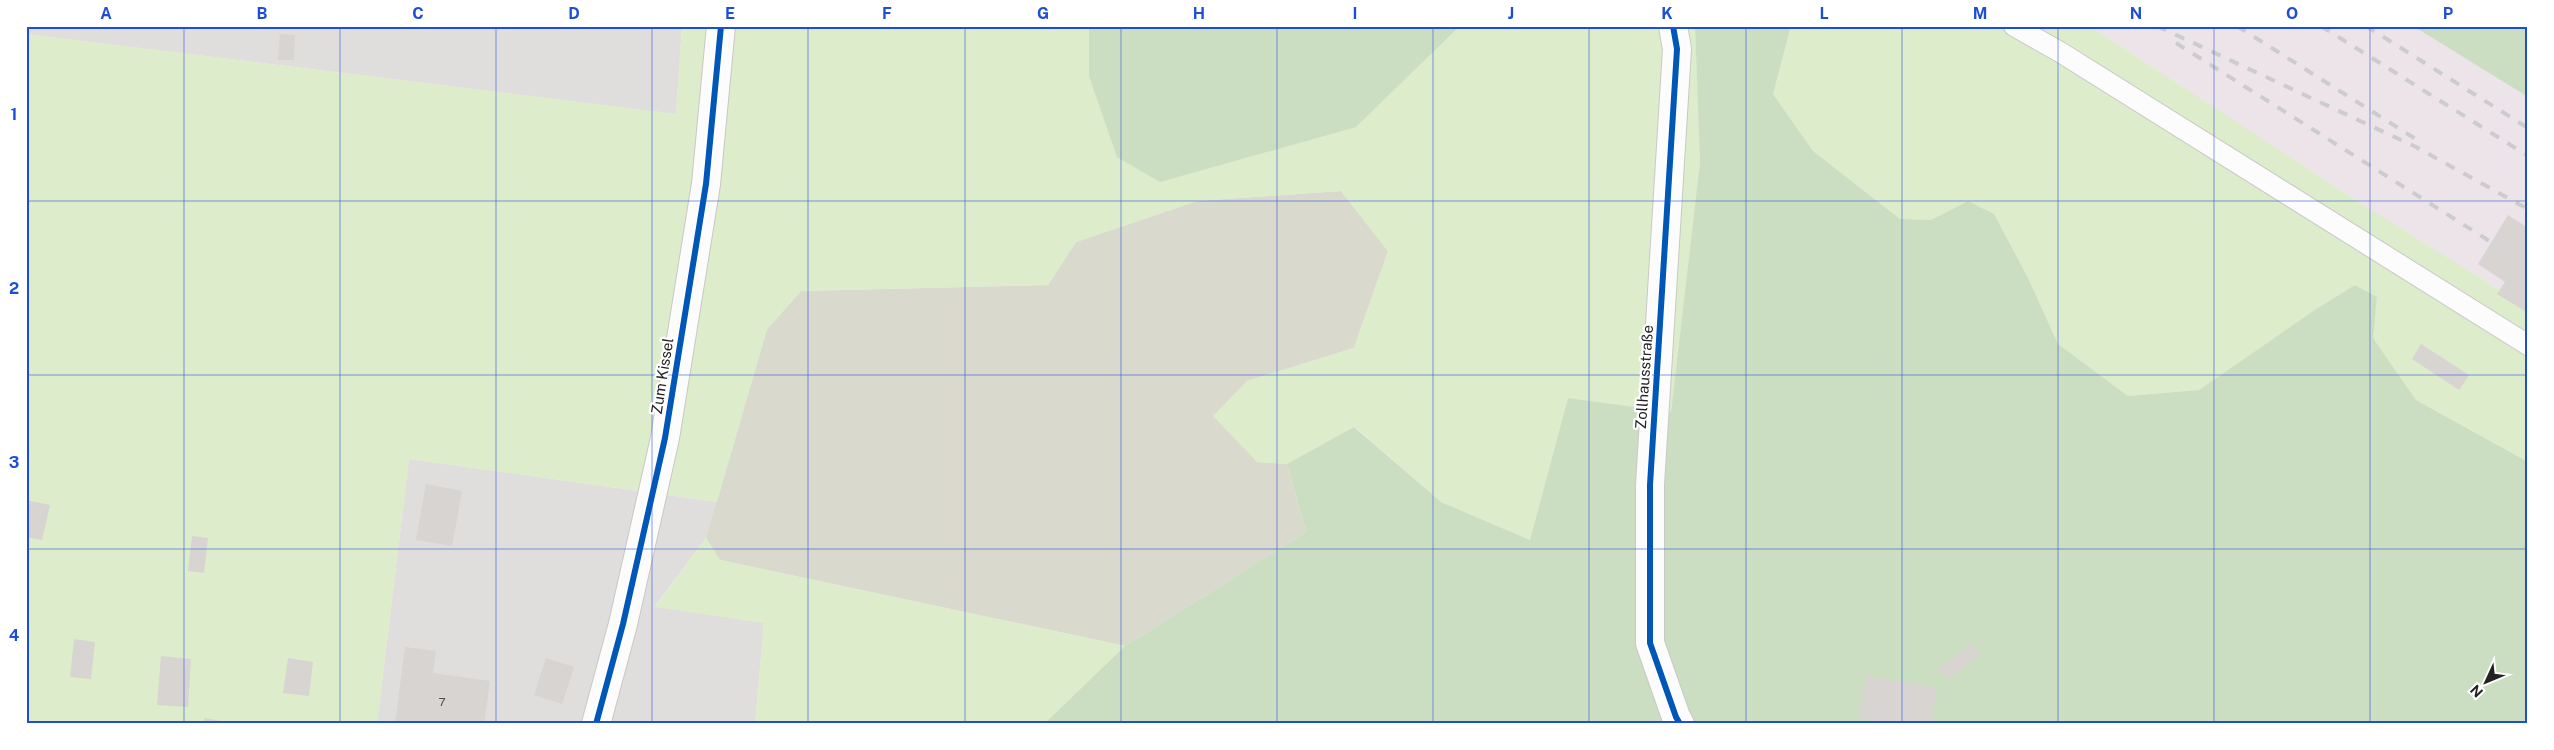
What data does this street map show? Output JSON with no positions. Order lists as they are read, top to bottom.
{
  "streets": {
    "street": ["Zum Kissel", "Zollhausstraße"]
  },
  "house_numbers": ["7"],
  "north": "bottom left",
  "grid": {
    "columns": [
      "A",
      "B",
      "C",
      "D",
      "E",
      "F",
      "G",
      "H",
      "I",
      "J",
      "K",
      "L",
      "M",
      "N",
      "O",
      "P"
    ],
    "rows": [
      "1",
      "2",
      "3",
      "4"
    ]
  }
}
